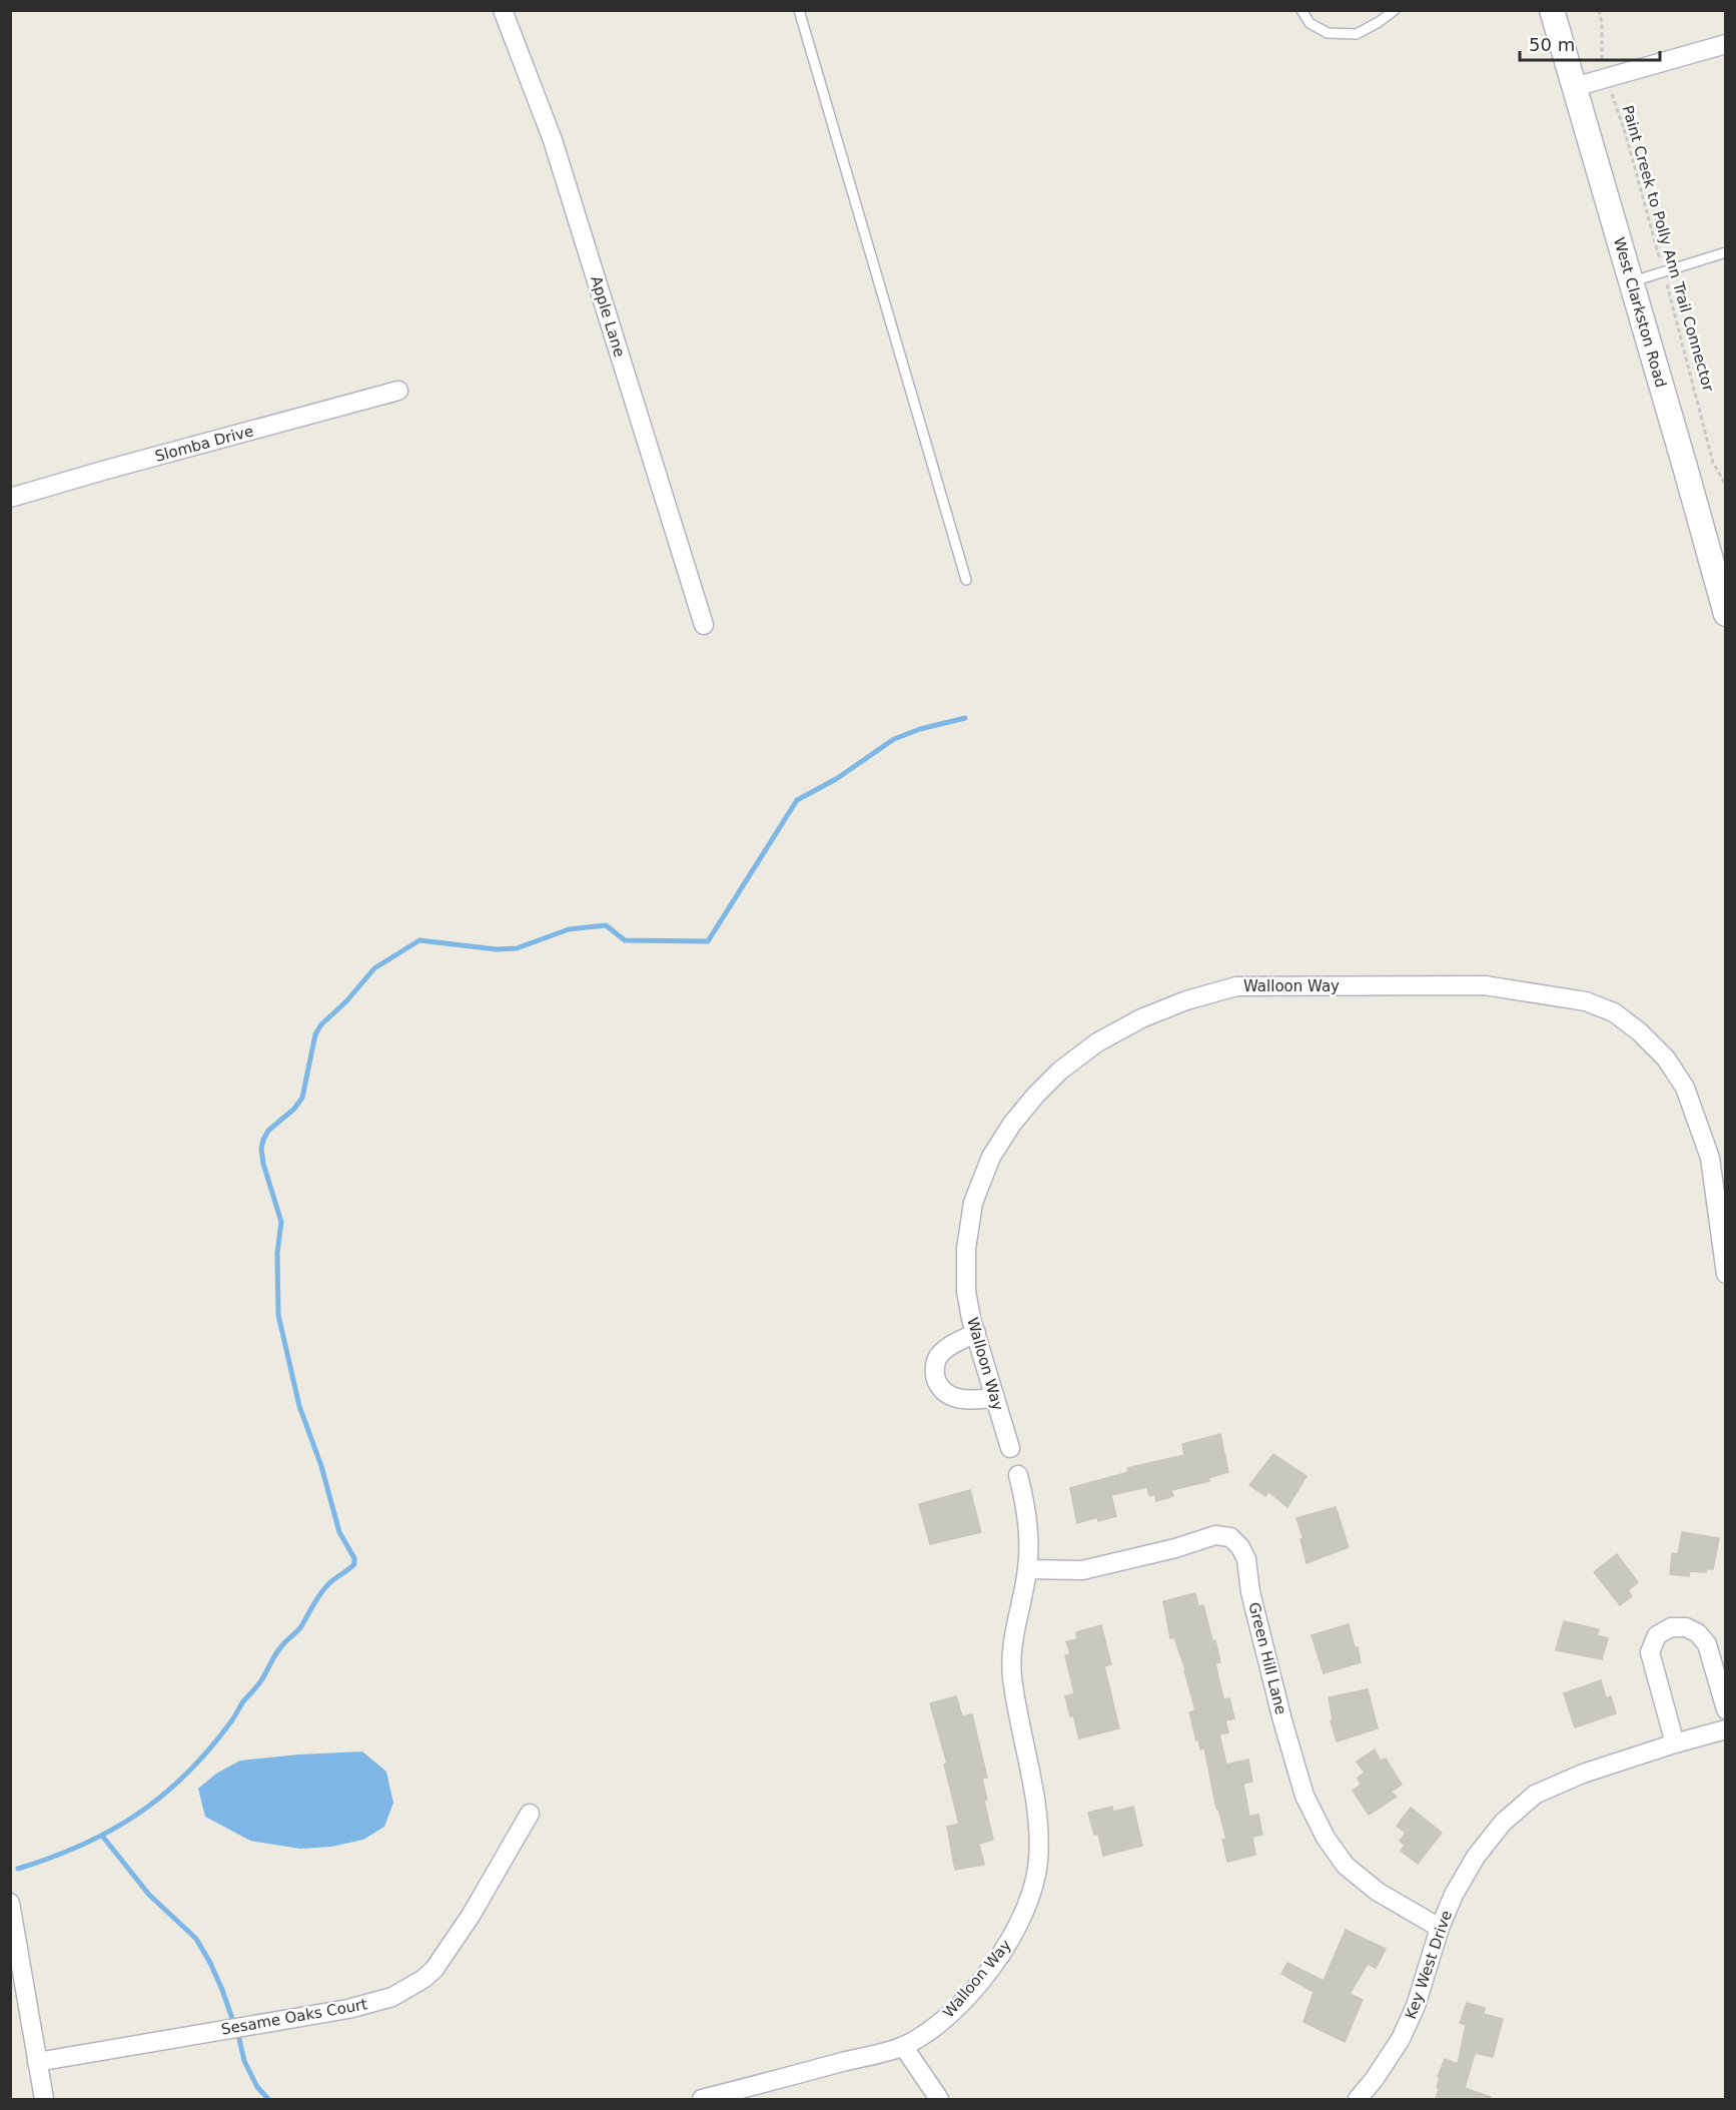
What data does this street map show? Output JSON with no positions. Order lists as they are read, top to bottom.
{
  "streets": {
    "main road": ["West Clarkston Road"],
    "street": [
      "Apple Lane",
      "Slomba Drive",
      "Walloon Way",
      "Green Hill Lane",
      "Key West Drive",
      "Sesame Oaks Court"
    ],
    "path": ["Paint Creek to Polly Ann Trail Connector"]
  },
  "crossings": [
    ["Walloon Way", "Green Hill Lane"],
    ["Green Hill Lane", "Key West Drive"]
  ],
  "scale_bar": "50 m"
}
